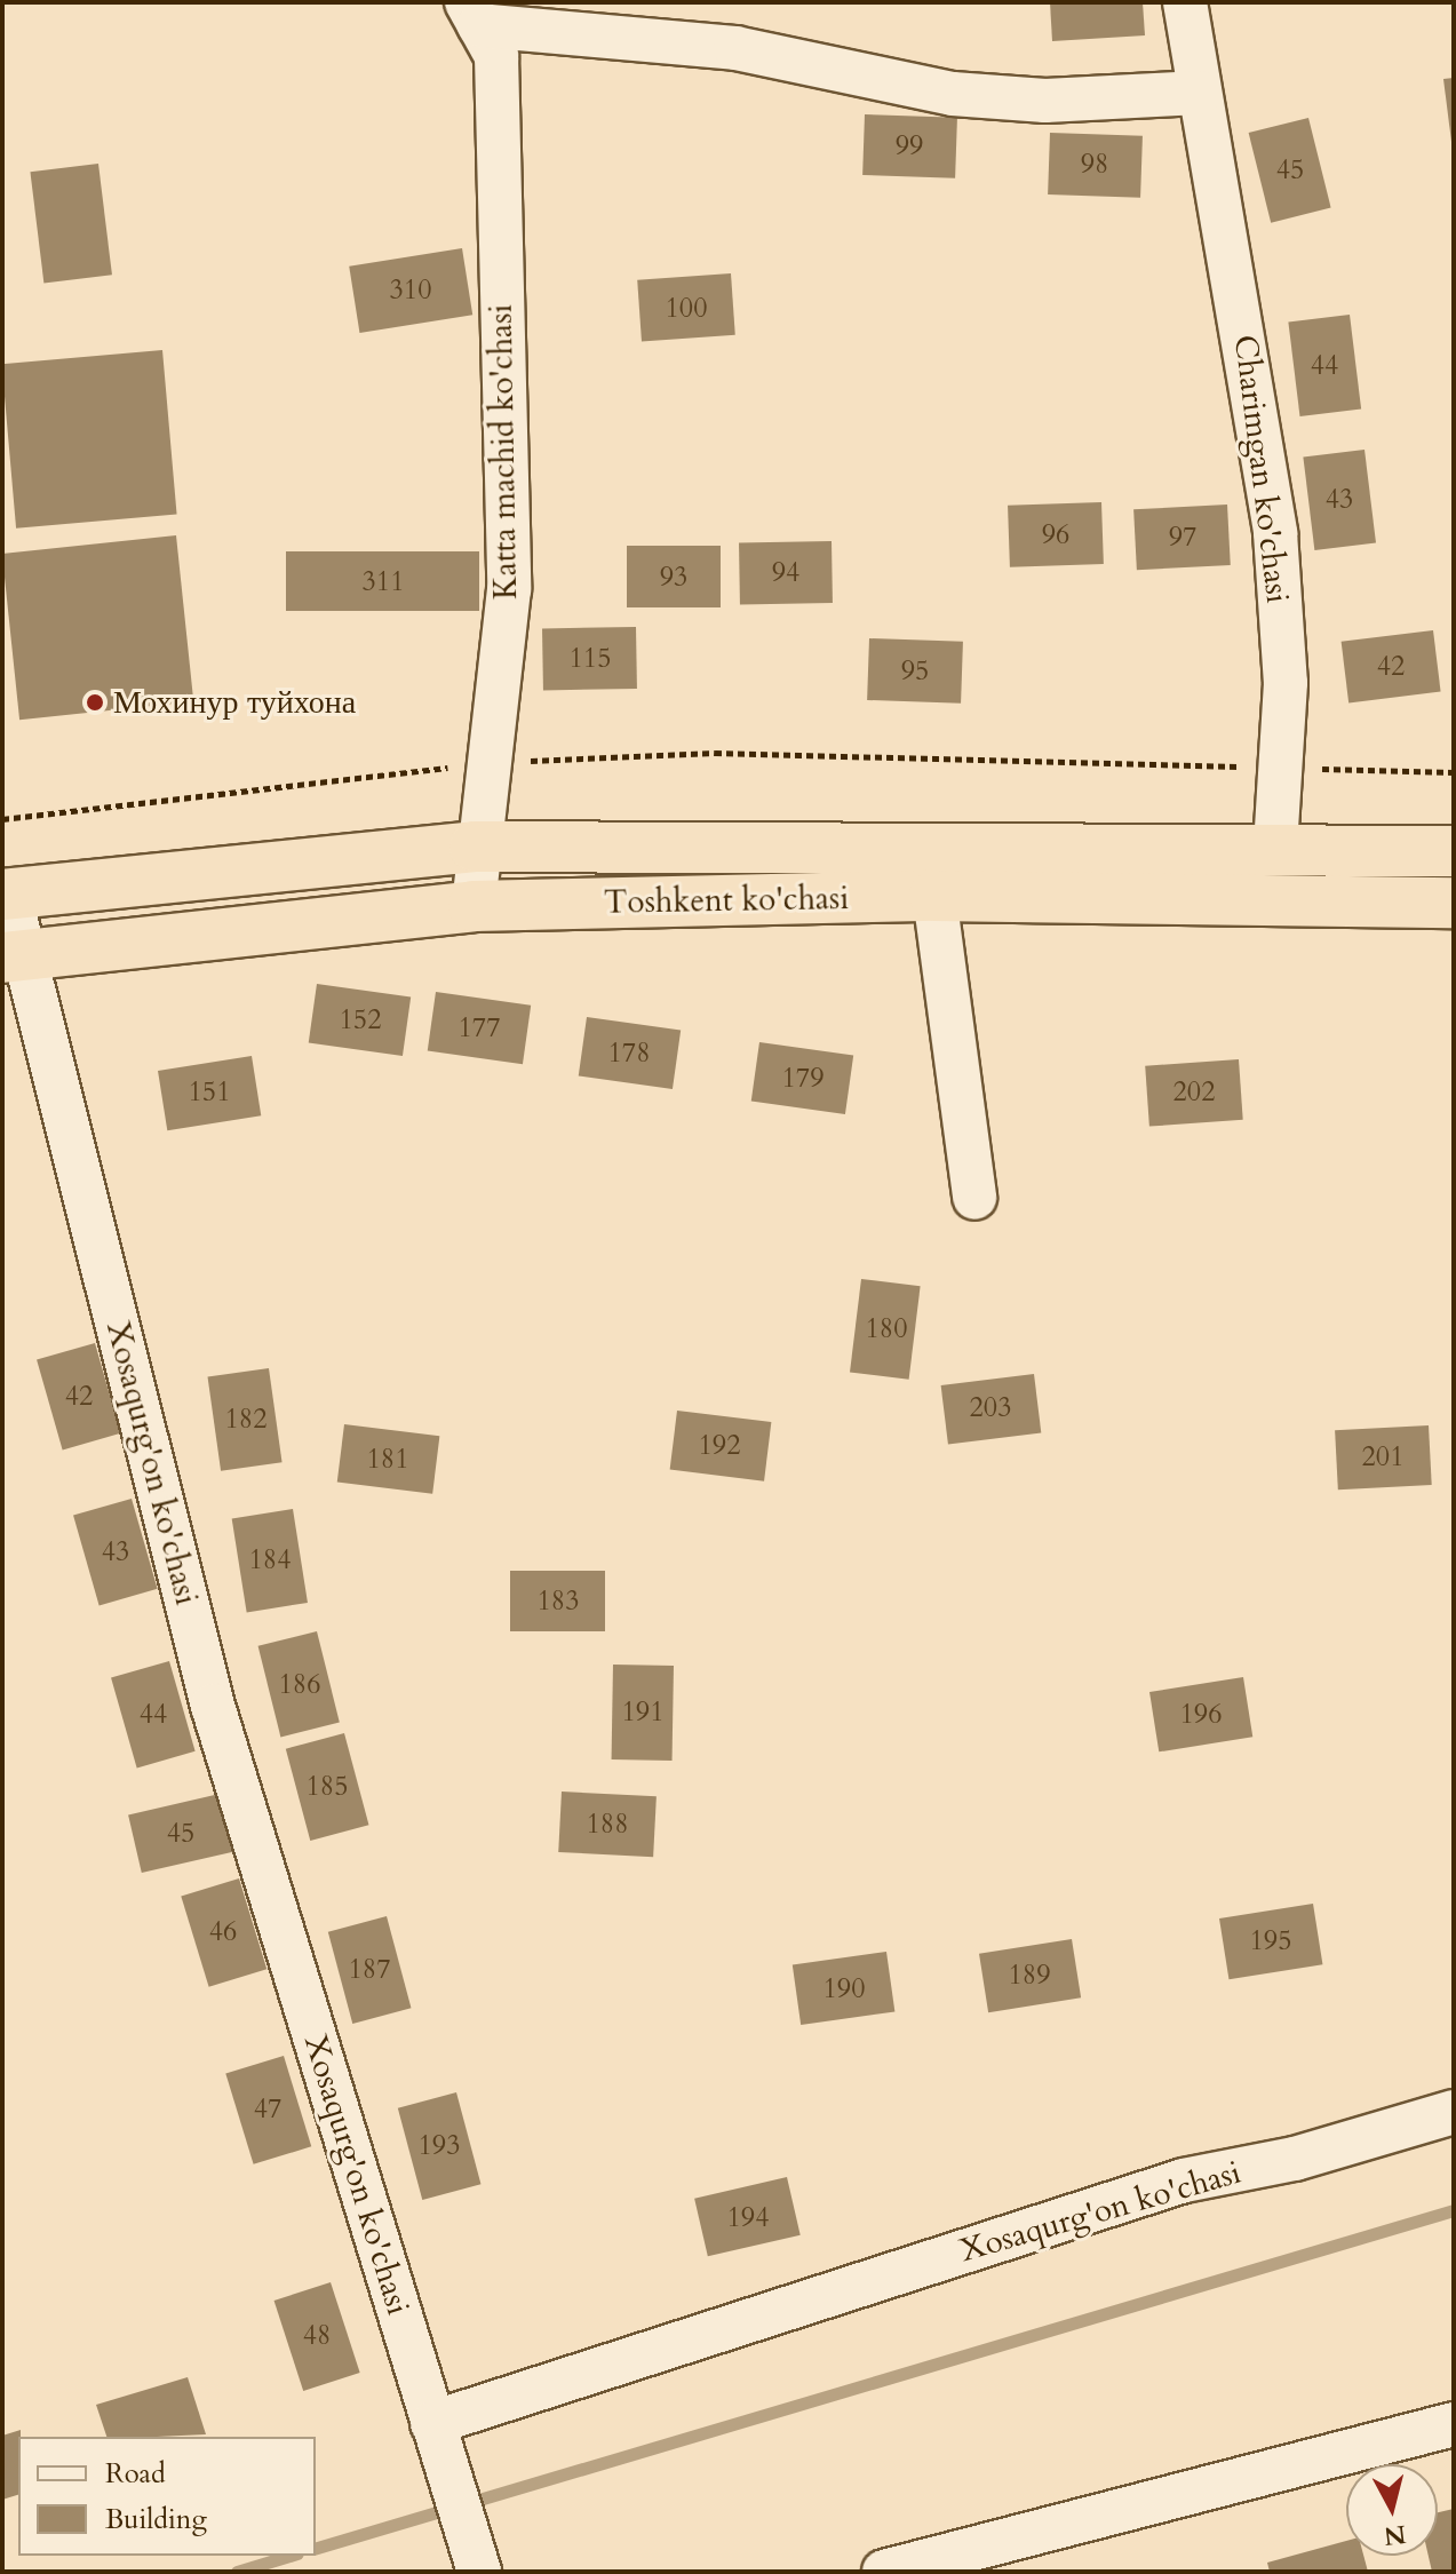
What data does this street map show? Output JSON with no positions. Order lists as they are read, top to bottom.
{
  "streets": {
    "highway": ["Toshkent ko'chasi"],
    "street": ["Katta machid ko'chasi", "Charimgan ko'chasi", "Xosaqurg'on ko'chasi"]
  },
  "crossings": [
    ["Katta machid ko'chasi", "Toshkent ko'chasi"],
    ["Charimgan ko'chasi", "Toshkent ko'chasi"],
    ["Toshkent ko'chasi", "Xosaqurg'on ko'chasi"]
  ],
  "places": ["Мохинур туйхона"],
  "house_numbers": [
    "99",
    "98",
    "45",
    "310",
    "100",
    "44",
    "43",
    "96",
    "97",
    "94",
    "93",
    "311",
    "115",
    "42",
    "95",
    "152",
    "177",
    "178",
    "179",
    "151",
    "202",
    "180",
    "42",
    "203",
    "182",
    "192",
    "201",
    "181",
    "43",
    "184",
    "183",
    "186",
    "191",
    "44",
    "196",
    "185",
    "188",
    "45",
    "46",
    "195",
    "187",
    "189",
    "190",
    "47",
    "193",
    "194",
    "48"
  ],
  "legend": ["Road", "Building"],
  "north": "bottom"
}
